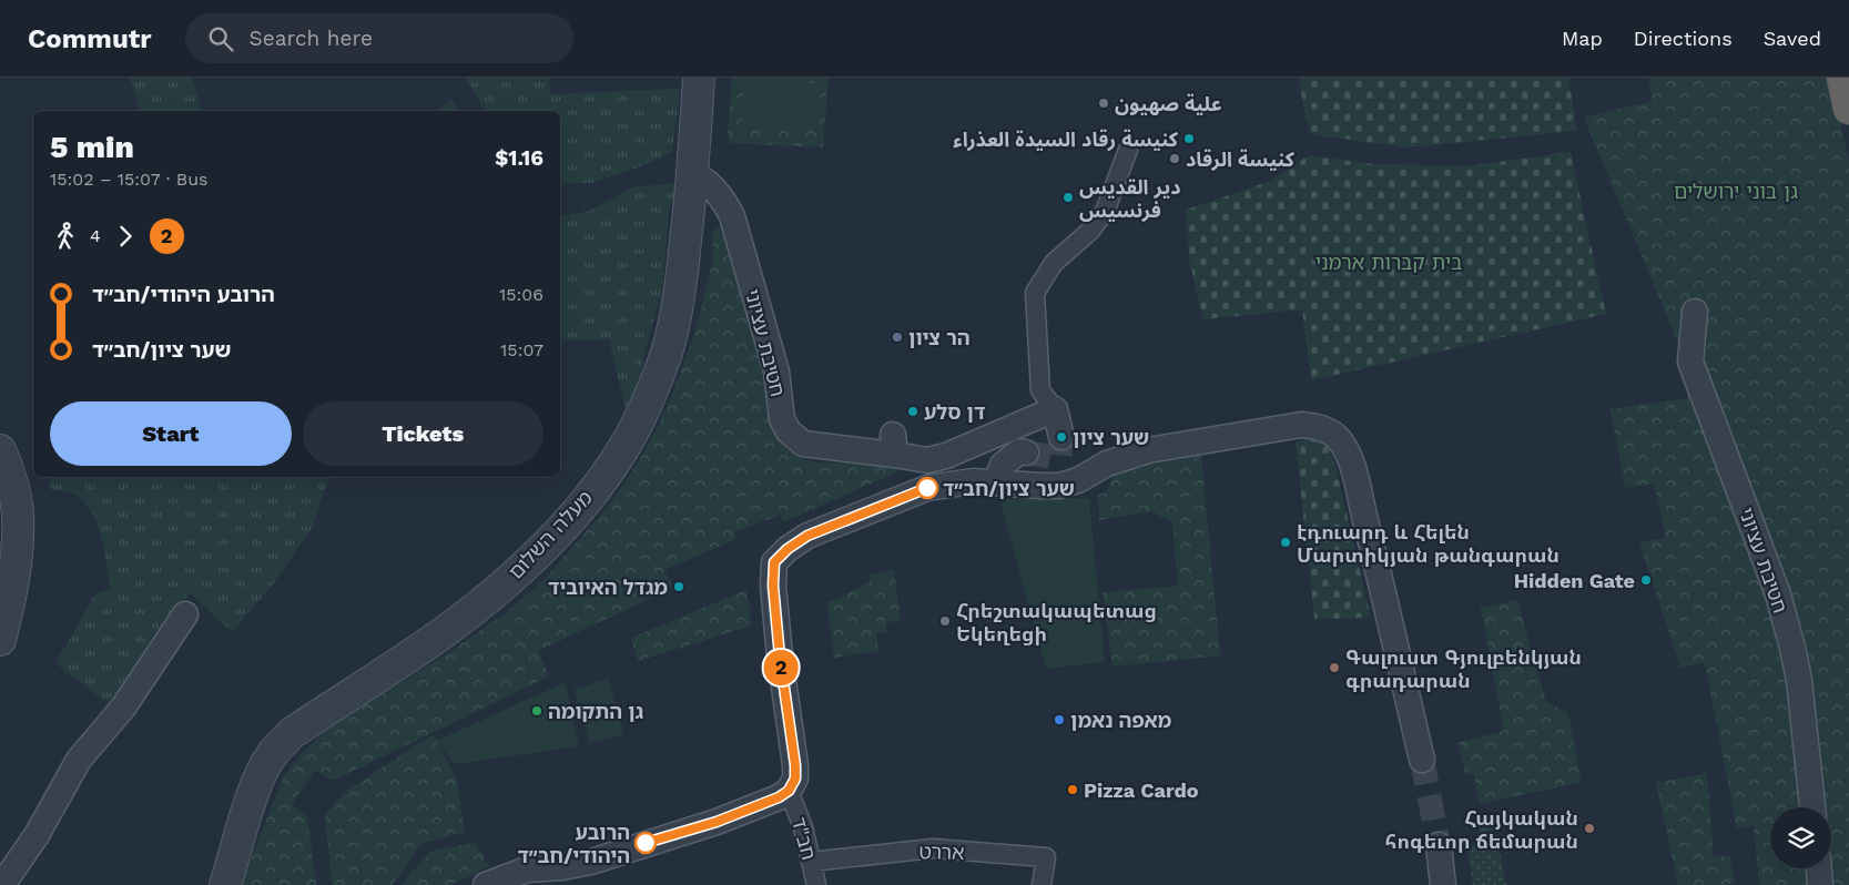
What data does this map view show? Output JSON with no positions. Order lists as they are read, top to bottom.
{
  "streets": {
    "street": [
      "חטיבת עציוני",
      "מעלה השלום",
      "חב\"ד",
      "אררט"
    ]
  },
  "crossings": [
    ["חטיבת עציוני", "מעלה השלום"],
    ["חב\"ד", "אררט"]
  ],
  "parks": ["גן בוני ירושלים", "בית קברות ארמני"],
  "places": [
    "علية صهيون",
    "كنيسة رقاد السيدة العذراء",
    "كنيسة الرقاد",
    "دير القديس فرنسيس",
    "הר ציון",
    "דן סלע",
    "שער ציון",
    "שער ציון/חב״ד",
    "էդուարդ և Հելեն Մարտիկյան թանգարան",
    "Hidden Gate",
    "מגדל האיוביד",
    "Հրեշտակապետաց Եկեղեցի",
    "Գալուստ Գյուլբենկյան գրադարան",
    "גן התקומה",
    "מאפה נאמן",
    "Pizza Cardo",
    "Հայկական հոգեւոր ճեմարան",
    "הרובע היהודי/חב״ד"
  ],
  "lines": ["bus line 2"],
  "page": {
    "header": "Commutr",
    "search": "Search here",
    "nav": ["Map", "Directions", "Saved"],
    "on_map": "2",
    "heading": ["5 min", "15:02 – 15:07 · Bus", "$1.16"],
    "legs": ["4", "2"],
    "list": [
      {
        "name": "הרובע היהודי/חב״ד",
        "value": "15:06"
      },
      {
        "name": "שער ציון/חב״ד",
        "value": "15:07"
      }
    ],
    "buttons": ["Start", "Tickets"]
  }
}
